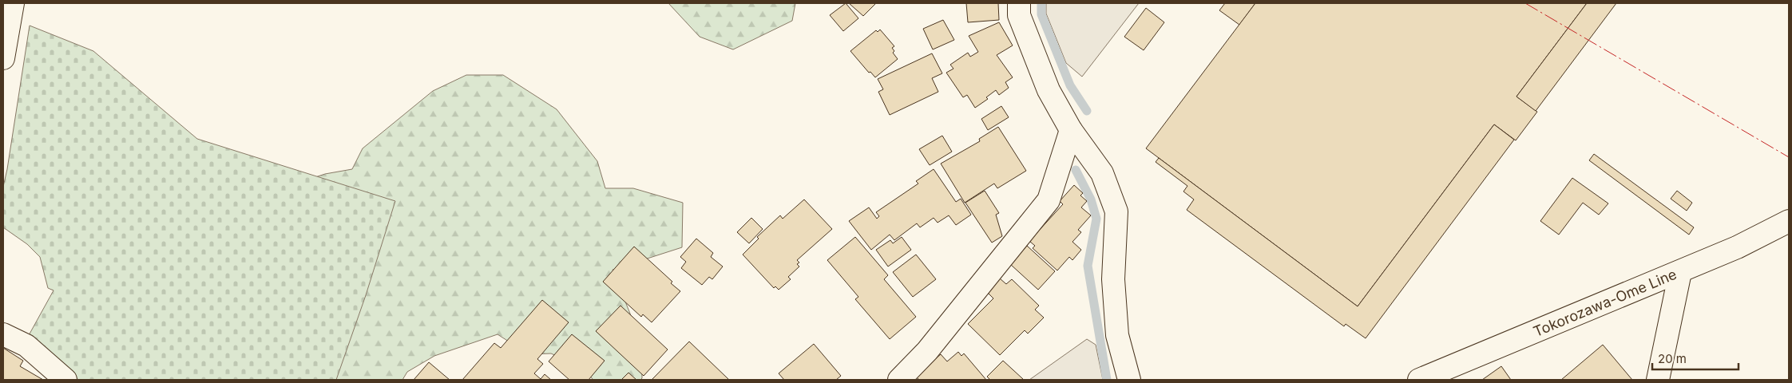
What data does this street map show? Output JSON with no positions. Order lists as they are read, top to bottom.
{
  "streets": {
    "street": ["Tokorozawa-Ome Line"]
  },
  "scale_bar": "20 m"
}
